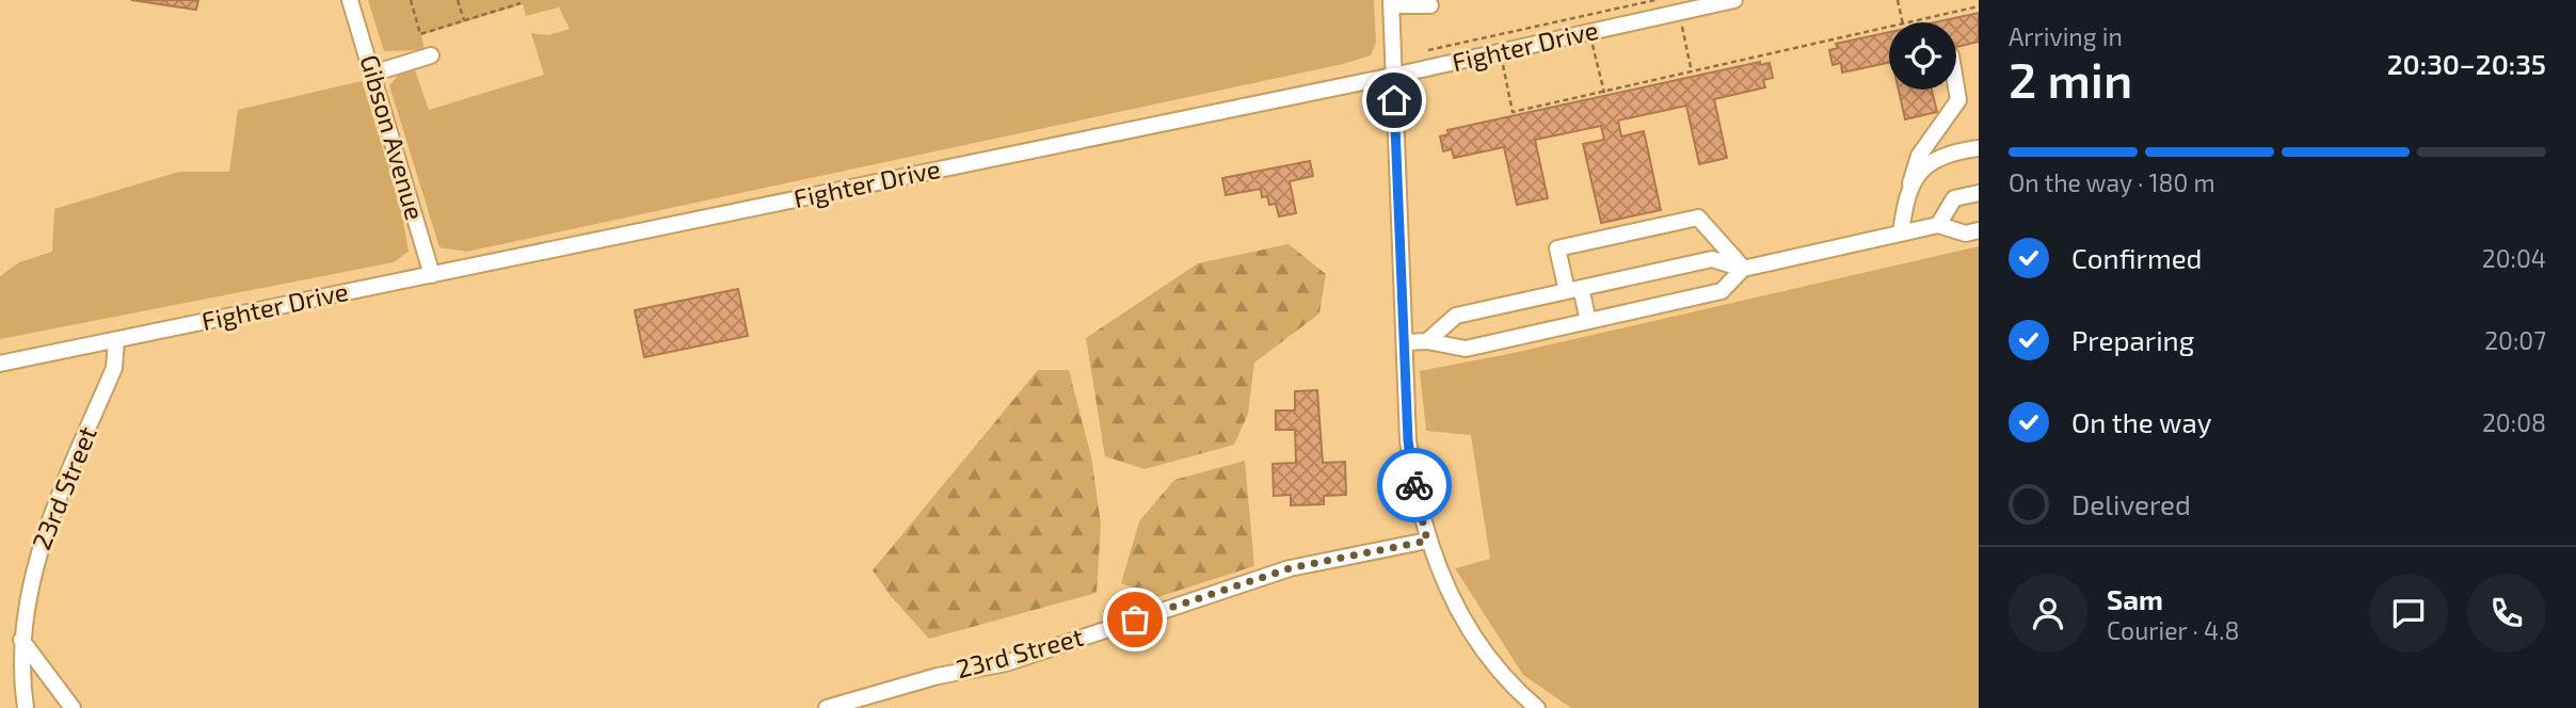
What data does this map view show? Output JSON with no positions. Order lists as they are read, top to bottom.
{
  "streets": {
    "street": ["Fighter Drive", "Gibson Avenue", "23rd Street"]
  },
  "crossings": [
    ["Fighter Drive", "Gibson Avenue"],
    ["Fighter Drive", "23rd Street"]
  ],
  "page": {
    "heading": ["2 min", "Arriving in", "20:30–20:35"],
    "panel": ["Sam", "Courier · 4.8"],
    "bar": "On the way · 180 m",
    "list": [
      ["Confirmed", "20:04"],
      ["Preparing", "20:07"],
      ["On the way", "20:08"],
      "Delivered"
    ]
  }
}
